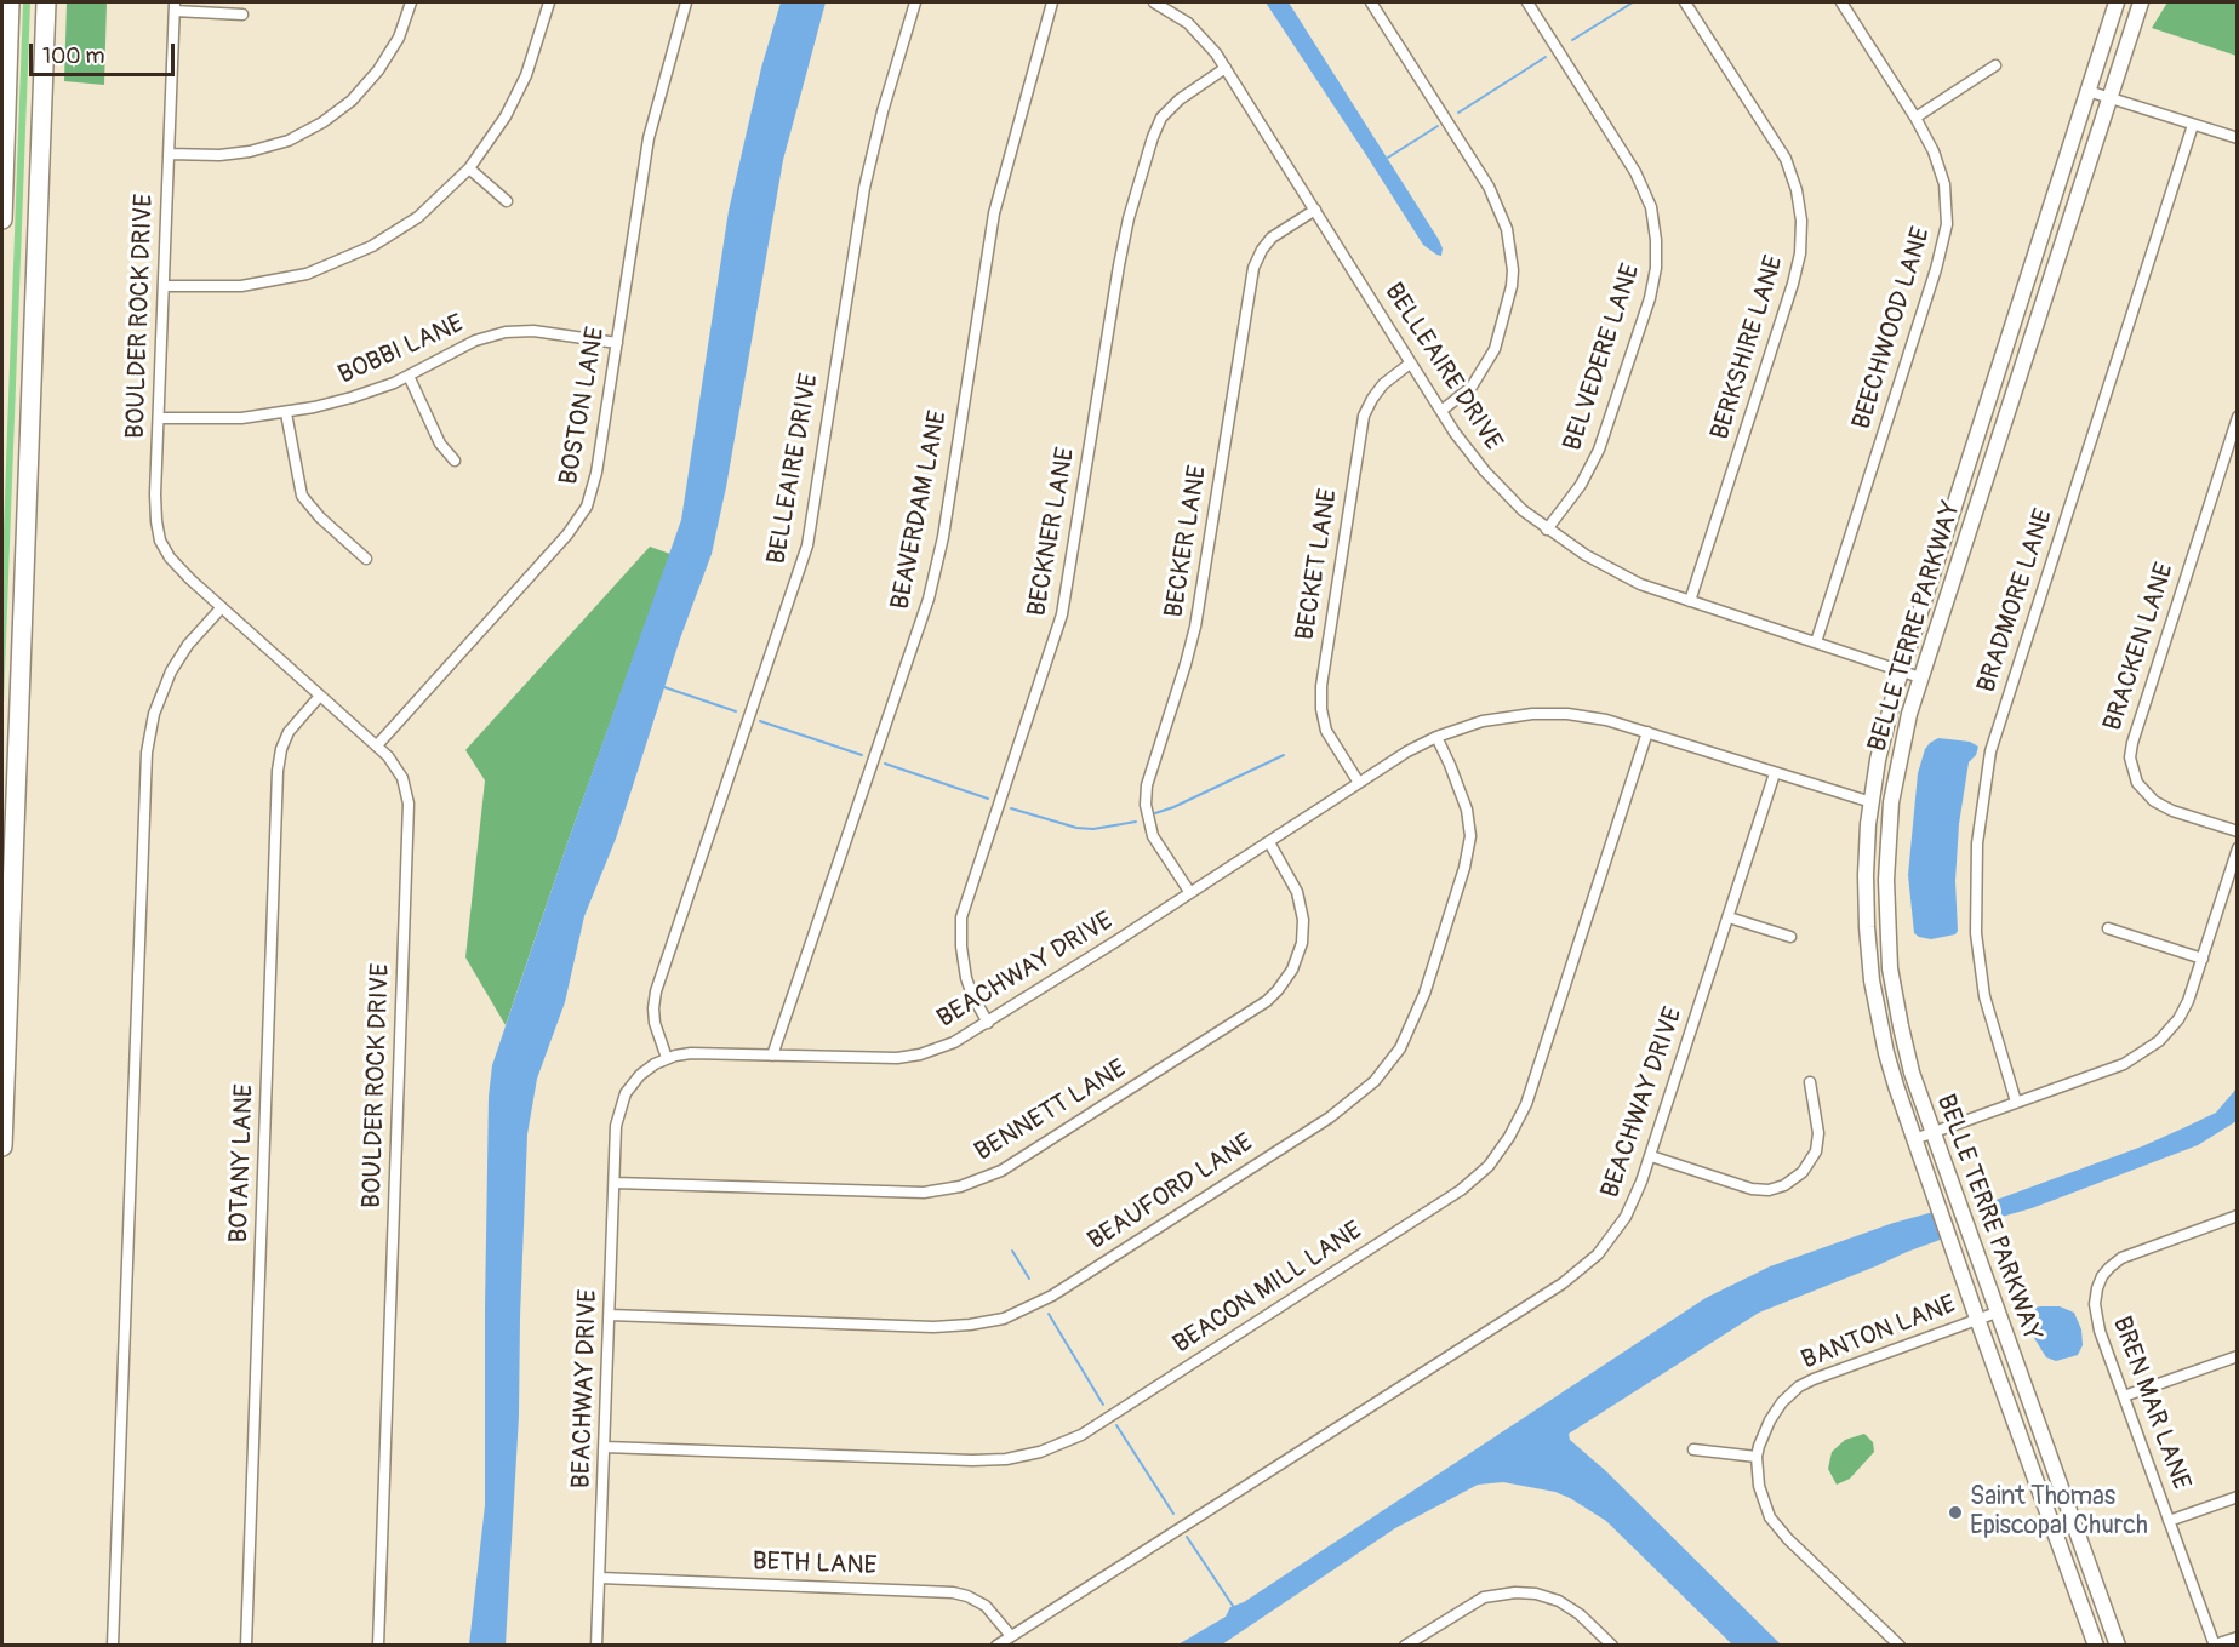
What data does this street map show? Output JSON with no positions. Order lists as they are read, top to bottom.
{
  "streets": {
    "main road": ["BELLE TERRE PARKWAY"],
    "street": [
      "BOULDER ROCK DRIVE",
      "BEECHWOOD LANE",
      "BERKSHIRE LANE",
      "BOBBI LANE",
      "BELVEDERE LANE",
      "BELLEAIRE DRIVE",
      "BOSTON LANE",
      "BEAVERDAM LANE",
      "BECKNER LANE",
      "BECKER LANE",
      "BECKET LANE",
      "BRADMORE LANE",
      "BRACKEN LANE",
      "BEACHWAY DRIVE",
      "BENNETT LANE",
      "BOTANY LANE",
      "BEAUFORD LANE",
      "BEACON MILL LANE",
      "BANTON LANE",
      "BREN MAR LANE",
      "BETH LANE"
    ]
  },
  "crossings": [
    ["BOULDER ROCK DRIVE", "BOBBI LANE"],
    ["BOULDER ROCK DRIVE", "BOSTON LANE"],
    ["BOULDER ROCK DRIVE", "BOTANY LANE"],
    ["BEECHWOOD LANE", "BELLEAIRE DRIVE"],
    ["BERKSHIRE LANE", "BELLEAIRE DRIVE"],
    ["BOBBI LANE", "BOSTON LANE"],
    ["BELVEDERE LANE", "BELLEAIRE DRIVE"],
    ["BELLEAIRE DRIVE", "BECKNER LANE"],
    ["BELLEAIRE DRIVE", "BECKER LANE"],
    ["BELLEAIRE DRIVE", "BECKET LANE"],
    ["BELLEAIRE DRIVE", "BELLE TERRE PARKWAY"],
    ["BELLEAIRE DRIVE", "BEACHWAY DRIVE"],
    ["BEAVERDAM LANE", "BEACHWAY DRIVE"],
    ["BECKNER LANE", "BEACHWAY DRIVE"],
    ["BECKER LANE", "BEACHWAY DRIVE"],
    ["BECKET LANE", "BEACHWAY DRIVE"],
    ["BELLE TERRE PARKWAY", "BEACHWAY DRIVE"],
    ["BELLE TERRE PARKWAY", "BANTON LANE"],
    ["BEACHWAY DRIVE", "BENNETT LANE"],
    ["BEACHWAY DRIVE", "BEAUFORD LANE"],
    ["BEACHWAY DRIVE", "BEACON MILL LANE"],
    ["BEACHWAY DRIVE", "BETH LANE"]
  ],
  "places": ["Saint Thomas Episcopal Church"],
  "scale_bar": "100 m"
}
